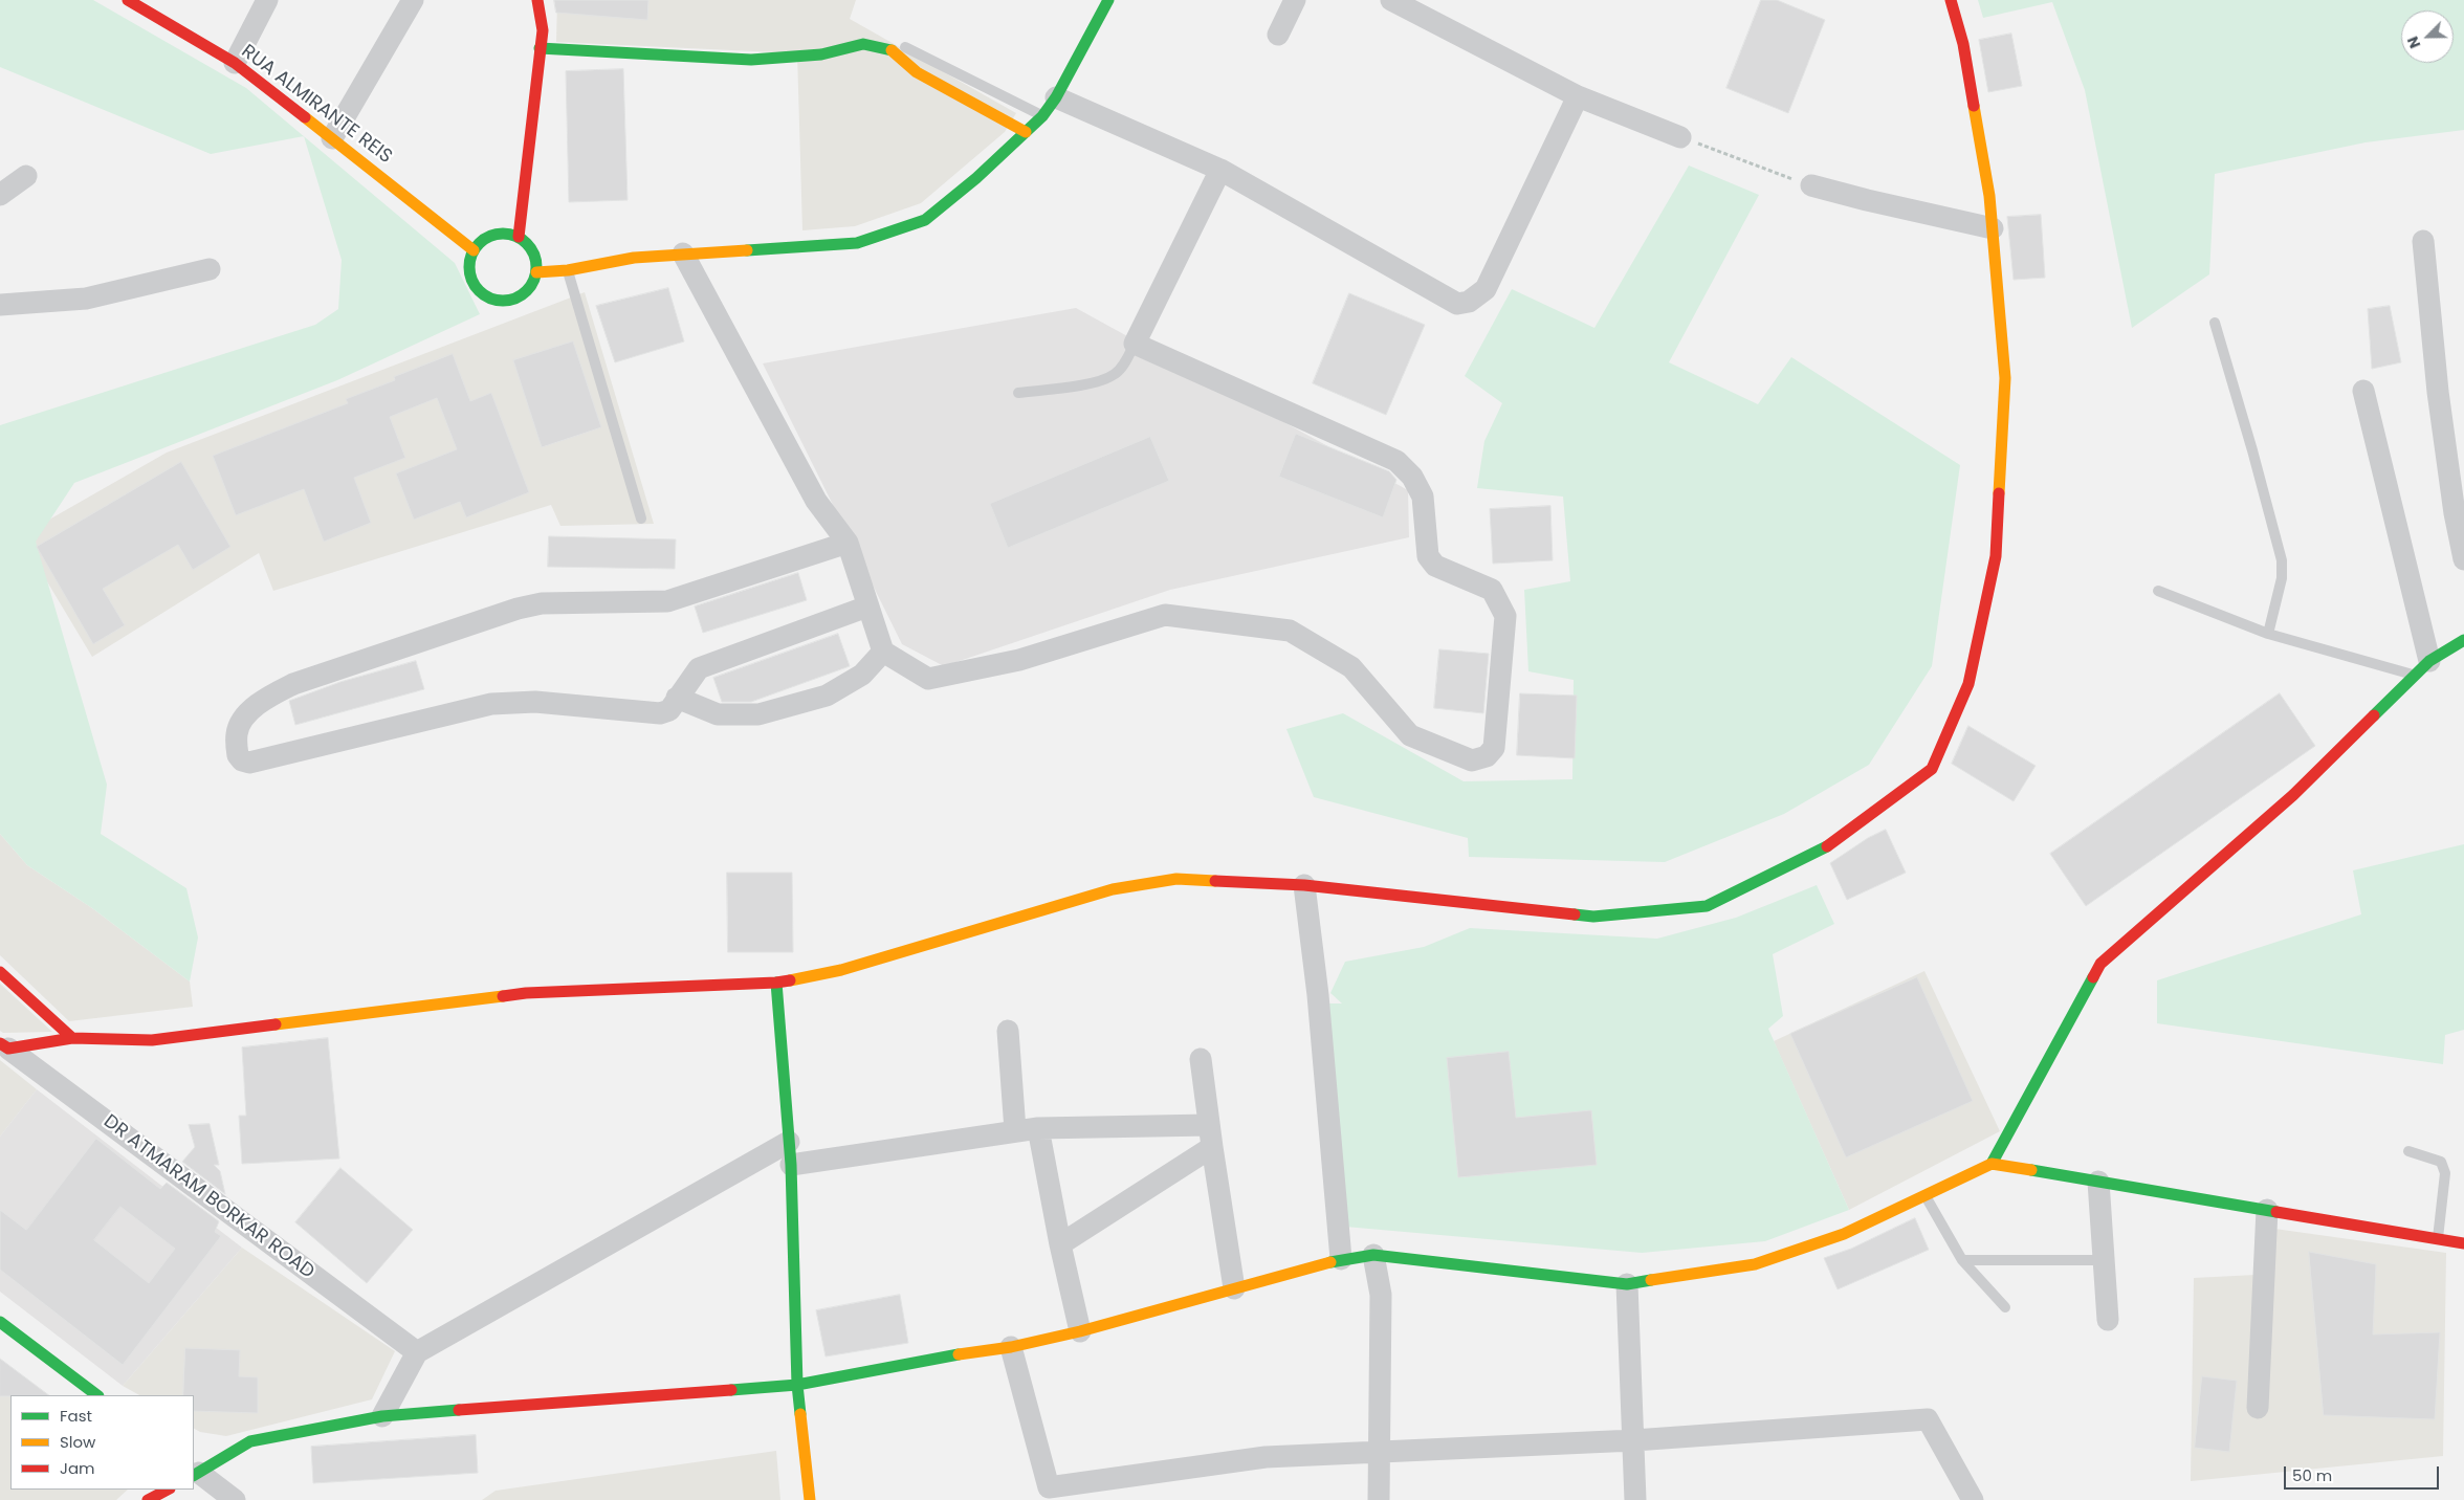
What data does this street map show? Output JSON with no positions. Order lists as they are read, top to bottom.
{
  "streets": {
    "main road": ["RUA ALMIRANTE REIS"],
    "street": ["DR ATMARAM BORKAR ROAD"]
  },
  "legend": ["Fast", "Slow", "Jam"],
  "scale_bar": "50 m",
  "north": "bottom left"
}
